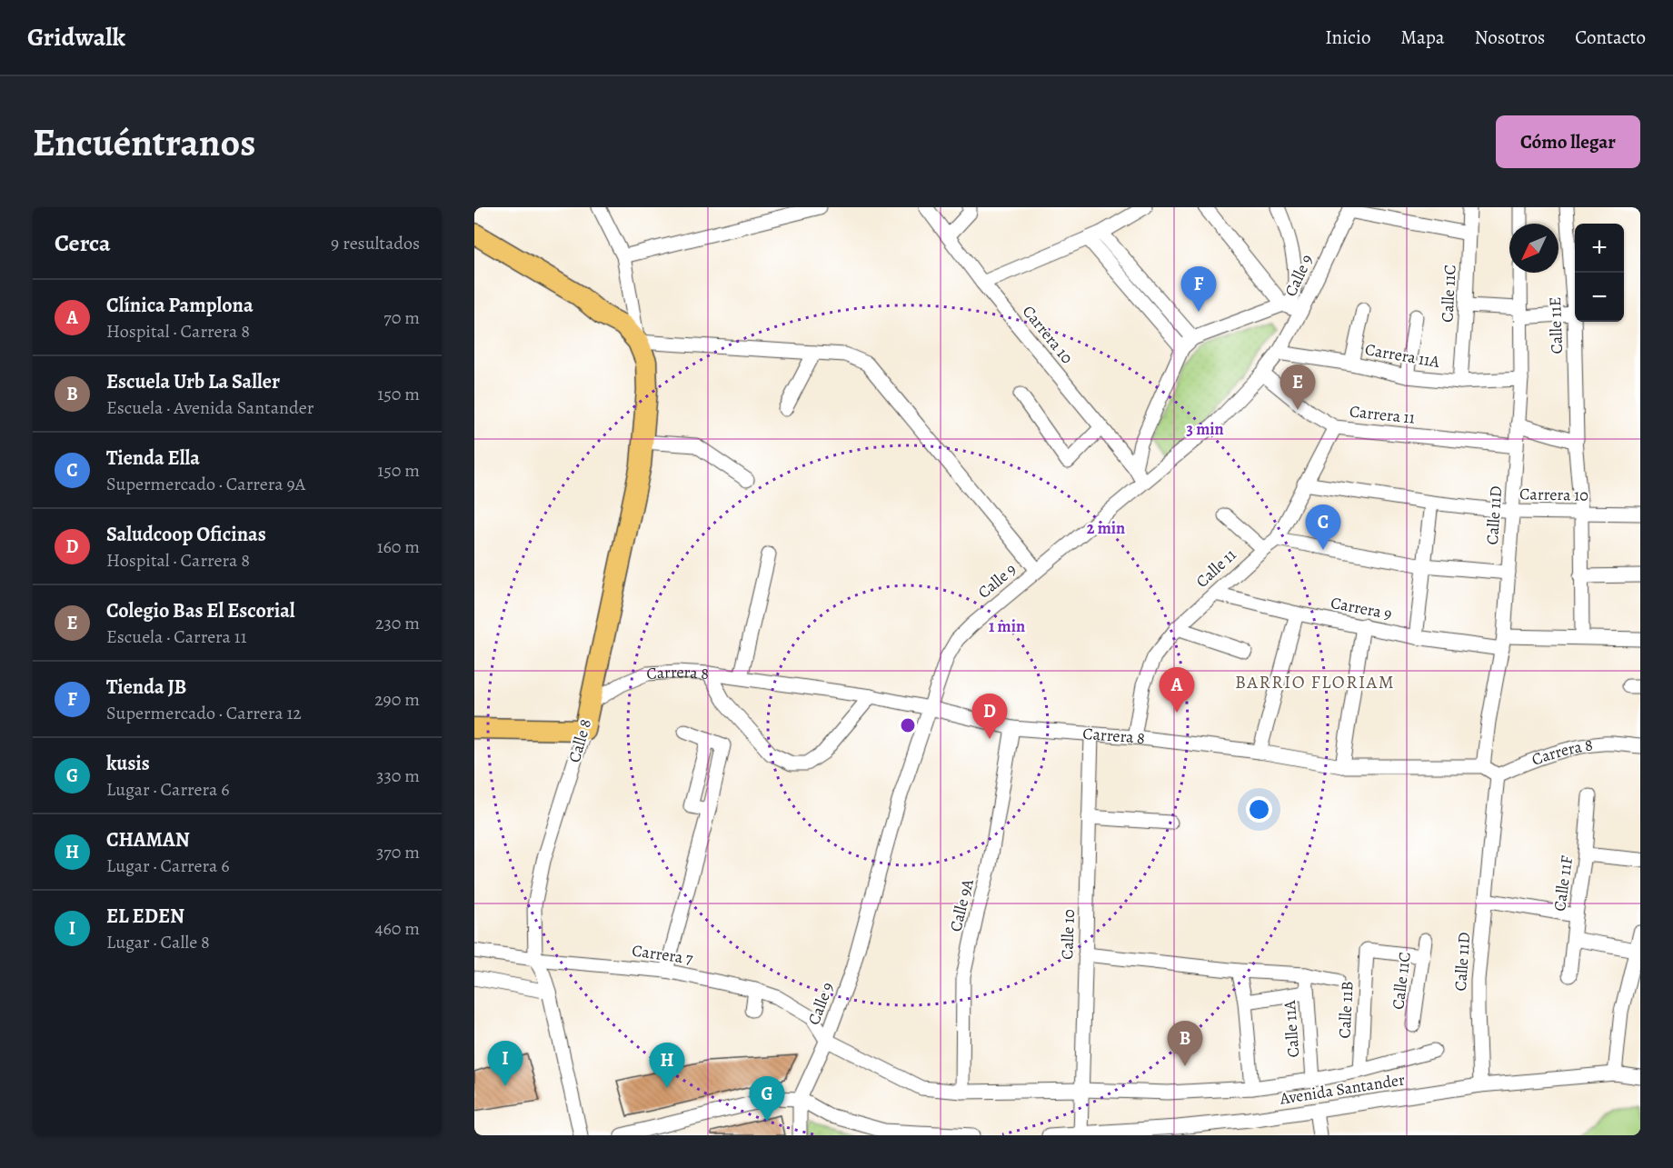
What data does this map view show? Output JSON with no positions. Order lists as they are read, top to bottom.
{
  "streets": {
    "highway": ["Calle 8"],
    "street": [
      "Calle 9",
      "Calle 11C",
      "Calle 11E",
      "Carrera 10",
      "Carrera 11A",
      "Carrera 11",
      "Calle 11D",
      "Calle 11",
      "Carrera 9",
      "Carrera 8",
      "Calle 11F",
      "Calle 9A",
      "Calle 10",
      "Carrera 7",
      "Calle 11B",
      "Calle 11A",
      "Avenida Santander"
    ]
  },
  "crossings": [
    ["Calle 9", "Carrera 10"],
    ["Calle 9", "Carrera 11A"],
    ["Calle 9", "Carrera 11"],
    ["Calle 9", "Carrera 8"],
    ["Calle 9", "Carrera 7"],
    ["Calle 11C", "Carrera 11A"],
    ["Calle 11C", "Calle 11B"],
    ["Calle 11E", "Carrera 10"],
    ["Calle 11E", "Carrera 9"],
    ["Carrera 10", "Calle 11D"],
    ["Carrera 10", "Calle 11"],
    ["Carrera 11A", "Calle 11D"],
    ["Carrera 11", "Calle 11D"],
    ["Carrera 11", "Calle 11"],
    ["Calle 11D", "Carrera 9"],
    ["Calle 11D", "Carrera 8"],
    ["Calle 11D", "Avenida Santander"],
    ["Calle 11", "Carrera 9"],
    ["Calle 11", "Carrera 8"],
    ["Carrera 8", "Calle 8"],
    ["Carrera 8", "Calle 9A"],
    ["Carrera 8", "Calle 10"],
    ["Calle 8", "Carrera 7"],
    ["Calle 10", "Avenida Santander"]
  ],
  "districts": ["BARRIO FLORIAM"],
  "north": "bottom left",
  "page": {
    "header": "Gridwalk",
    "nav": [
      "Inicio",
      "Mapa",
      "Nosotros",
      "Contacto"
    ],
    "buttons": "Cómo llegar",
    "title": "Encuéntranos",
    "heading": ["Cerca", "9 resultados"],
    "map_buttons": ["+", "−"],
    "pins": [
      "F",
      "E",
      "C",
      "A",
      "D",
      "B",
      "I",
      "H",
      "G"
    ],
    "list": [
      {
        "mark": "A",
        "name": "Clínica Pamplona",
        "note": "Hospital · Carrera 8",
        "value": "70 m"
      },
      {
        "mark": "B",
        "name": "Escuela Urb La Saller",
        "note": "Escuela · Avenida Santander",
        "value": "150 m"
      },
      {
        "mark": "C",
        "name": "Tienda Ella",
        "note": "Supermercado · Carrera 9A",
        "value": "150 m"
      },
      {
        "mark": "D",
        "name": "Saludcoop Oficinas",
        "note": "Hospital · Carrera 8",
        "value": "160 m"
      },
      {
        "mark": "E",
        "name": "Colegio Bas El Escorial",
        "note": "Escuela · Carrera 11",
        "value": "230 m"
      },
      {
        "mark": "F",
        "name": "Tienda JB",
        "note": "Supermercado · Carrera 12",
        "value": "290 m"
      },
      {
        "mark": "G",
        "name": "kusis",
        "note": "Lugar · Carrera 6",
        "value": "330 m"
      },
      {
        "mark": "H",
        "name": "CHAMAN",
        "note": "Lugar · Carrera 6",
        "value": "370 m"
      },
      {
        "mark": "I",
        "name": "EL EDEN",
        "note": "Lugar · Calle 8",
        "value": "460 m"
      }
    ]
  },
  "rings": ["3 min", "2 min", "1 min"]
}
